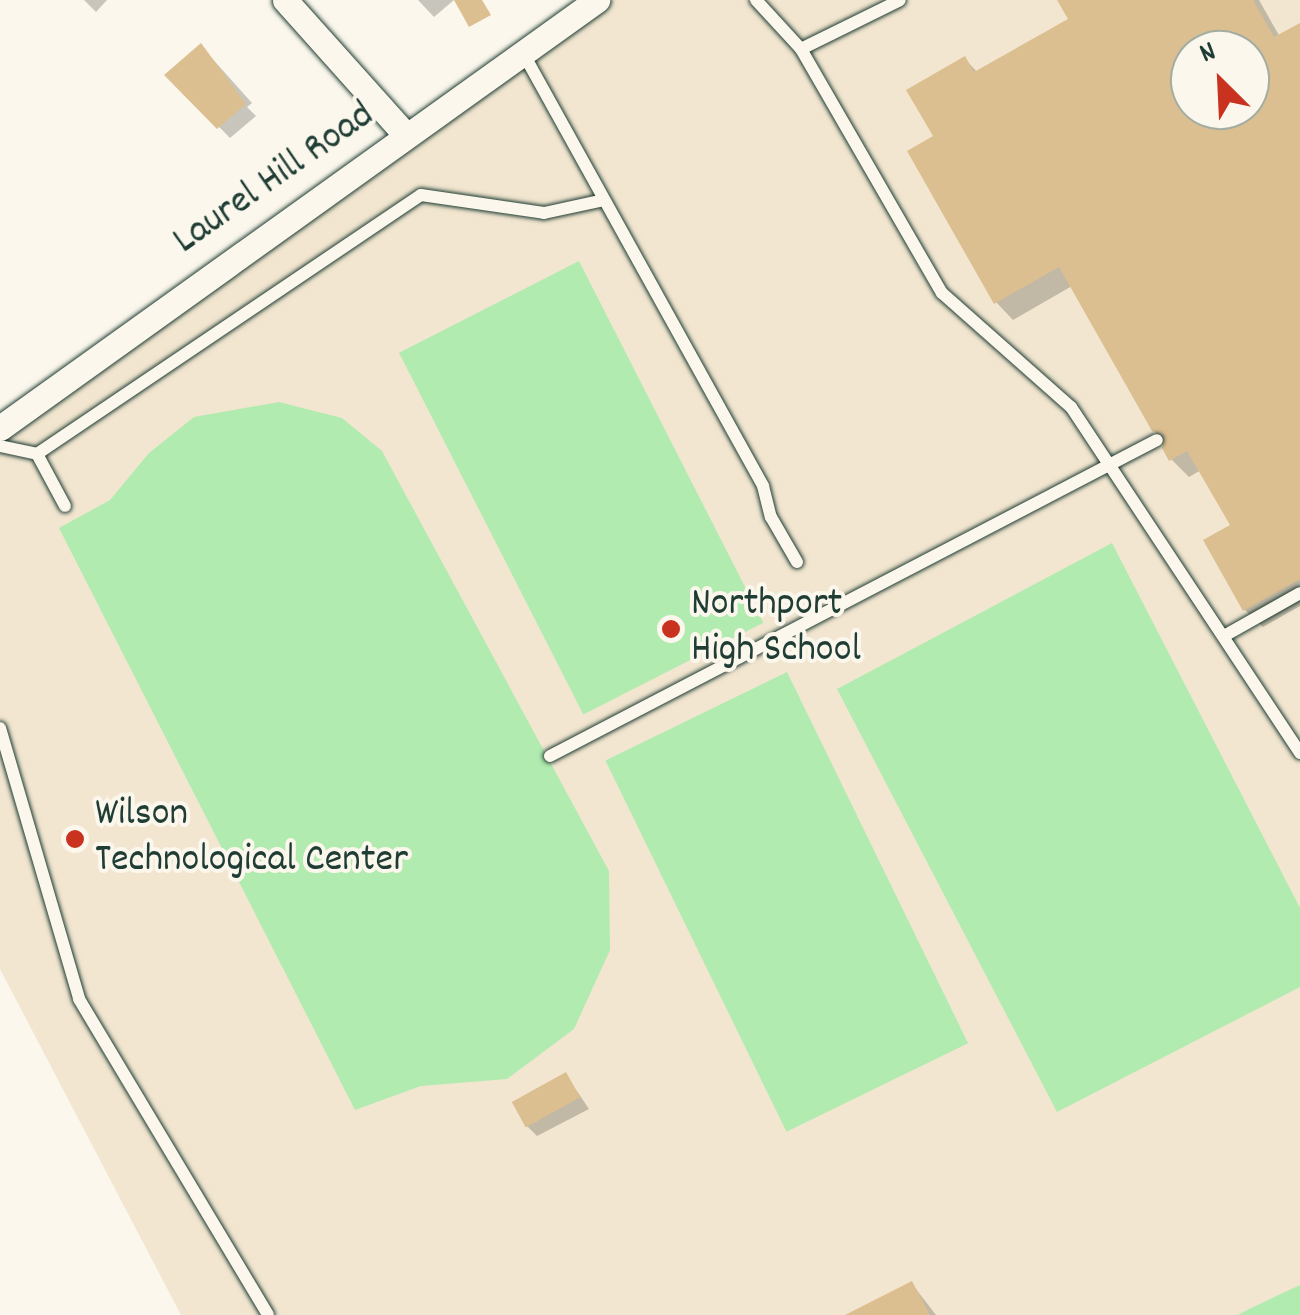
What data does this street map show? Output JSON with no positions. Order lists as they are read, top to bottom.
{
  "streets": {
    "street": ["Laurel Hill Road"]
  },
  "places": ["Northport High School", "Wilson Technological Center"],
  "north": "top left"
}
